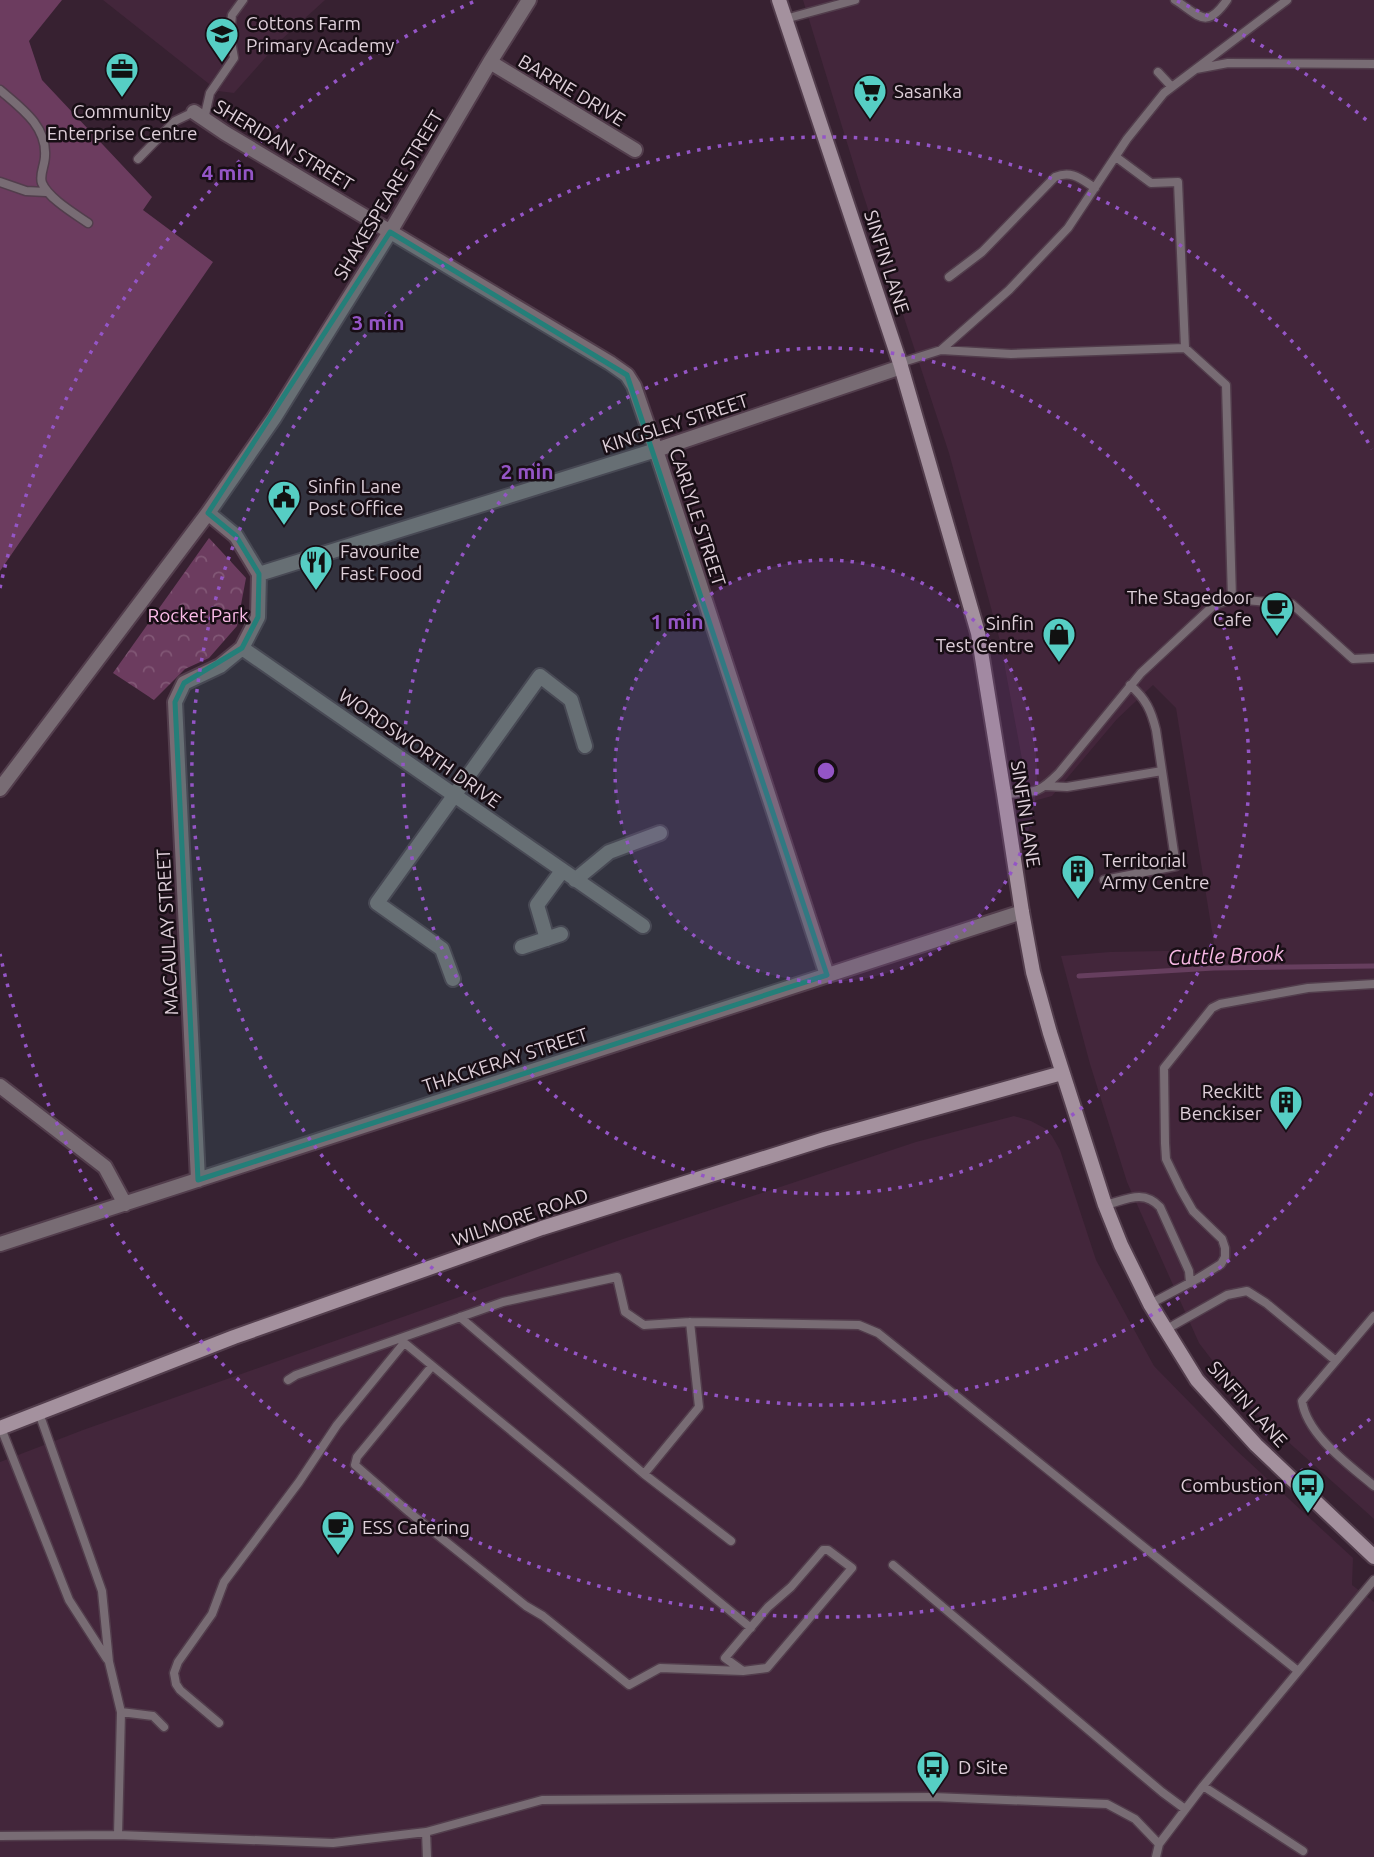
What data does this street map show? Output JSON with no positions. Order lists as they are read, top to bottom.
{
  "streets": {
    "street": [
      "BARRIE DRIVE",
      "SHERIDAN STREET",
      "SHAKESPEARE STREET",
      "SINFIN LANE",
      "KINGSLEY STREET",
      "CARLYLE STREET",
      "WORDSWORTH DRIVE",
      "MACAULAY STREET",
      "THACKERAY STREET",
      "WILMORE ROAD"
    ]
  },
  "crossings": [
    ["BARRIE DRIVE", "SHAKESPEARE STREET"],
    ["SHERIDAN STREET", "SHAKESPEARE STREET"],
    ["SHERIDAN STREET", "CARLYLE STREET"],
    ["SHAKESPEARE STREET", "CARLYLE STREET"],
    ["SINFIN LANE", "KINGSLEY STREET"],
    ["SINFIN LANE", "THACKERAY STREET"],
    ["SINFIN LANE", "WILMORE ROAD"],
    ["KINGSLEY STREET", "CARLYLE STREET"],
    ["CARLYLE STREET", "THACKERAY STREET"],
    ["WORDSWORTH DRIVE", "MACAULAY STREET"],
    ["MACAULAY STREET", "THACKERAY STREET"]
  ],
  "water": ["Cuttle Brook"],
  "parks": ["Rocket Park"],
  "places": {
    "school or university": ["Cottons Farm Primary Academy"],
    "office": ["Community Enterprise Centre"],
    "supermarket": ["Sasanka"],
    "public building": ["Sinfin Lane Post Office"],
    "restaurant": ["Favourite Fast Food"],
    "cafe": ["The Stagedoor Cafe", "ESS Catering"],
    "shop": ["Sinfin Test Centre"],
    "building": ["Territorial Army Centre", "Reckitt Benckiser"],
    "bus stop": ["Combustion", "D Site"]
  },
  "rings": [
    "4 min",
    "3 min",
    "2 min",
    "1 min"
  ]
}
